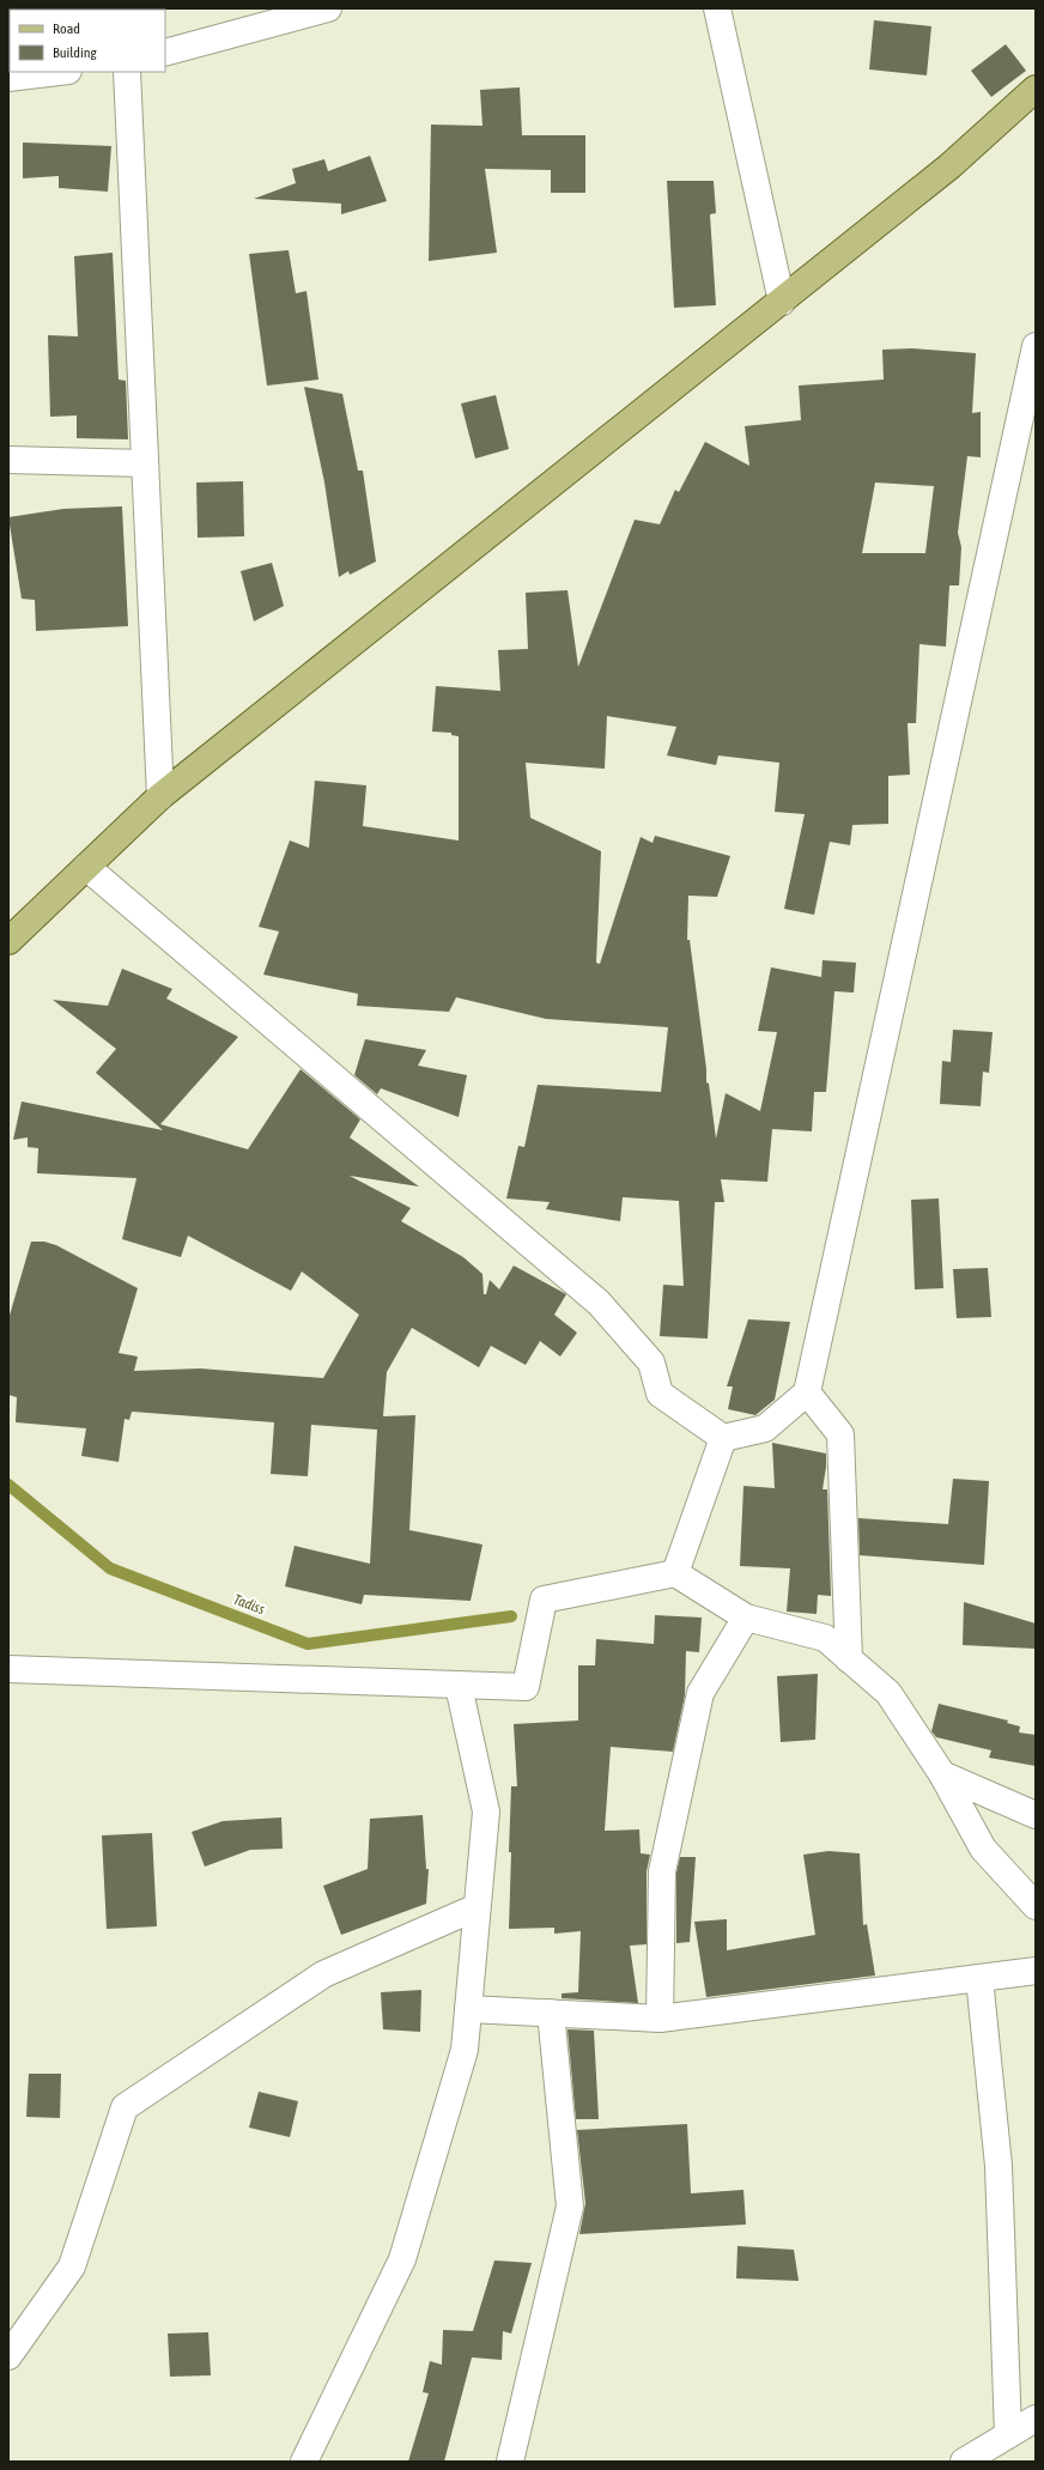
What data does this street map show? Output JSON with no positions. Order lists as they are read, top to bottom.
{
  "water": ["Tadiss"],
  "legend": ["Road", "Building"]
}
